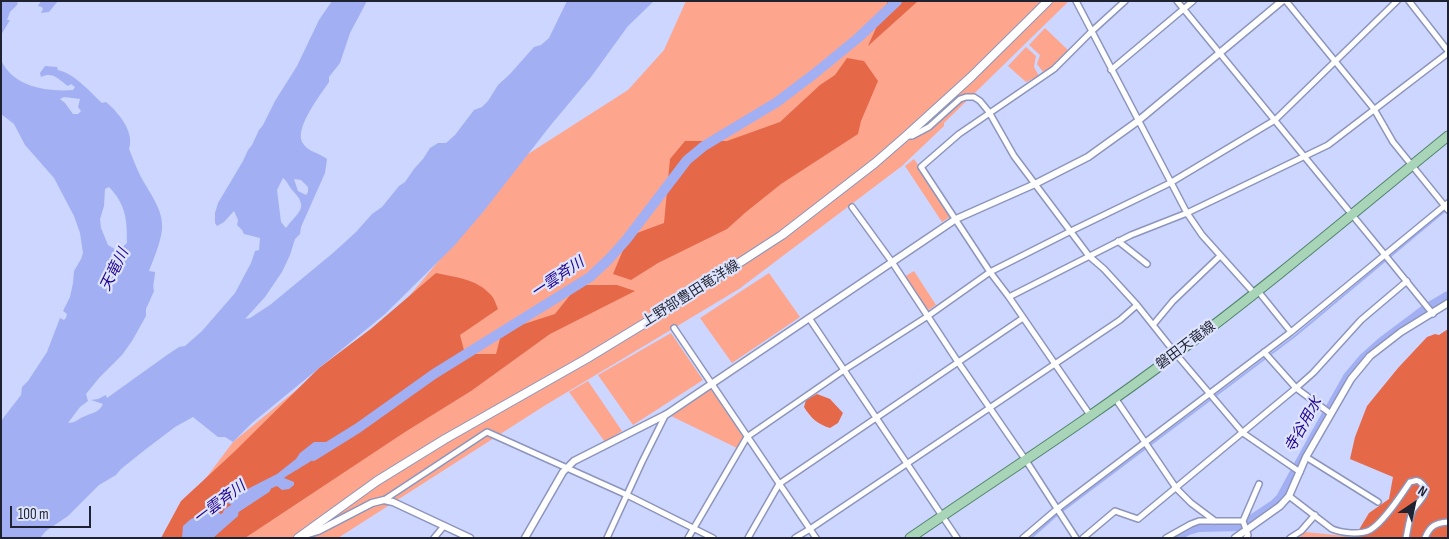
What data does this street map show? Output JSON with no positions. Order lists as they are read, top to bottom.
{
  "streets": {
    "main road": ["上野部豊田竜洋線", "磐田天竜線"]
  },
  "water": ["天竜川", "一雲斉川", "寺谷用水"],
  "scale_bar": "100 m",
  "north": "top right"
}
